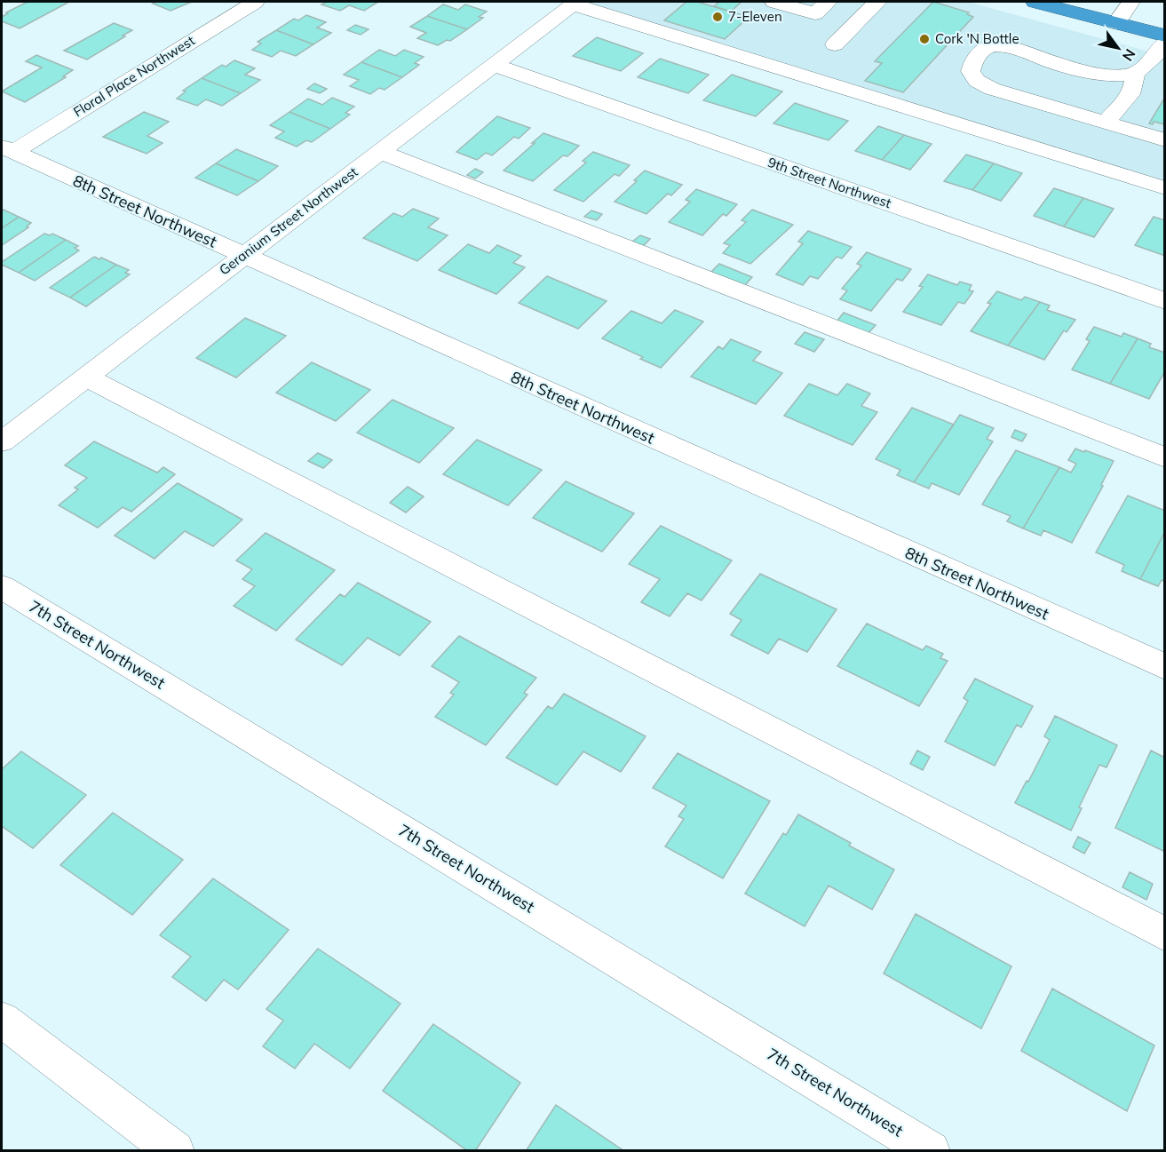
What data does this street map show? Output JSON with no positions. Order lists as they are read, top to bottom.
{
  "streets": {
    "street": [
      "Floral Place Northwest",
      "9th Street Northwest",
      "8th Street Northwest",
      "Geranium Street Northwest",
      "7th Street Northwest"
    ]
  },
  "crossings": [
    ["Floral Place Northwest", "8th Street Northwest"],
    ["9th Street Northwest", "Geranium Street Northwest"],
    ["8th Street Northwest", "Geranium Street Northwest"]
  ],
  "places": ["7-Eleven", "Cork 'N Bottle"],
  "north": "bottom right"
}
